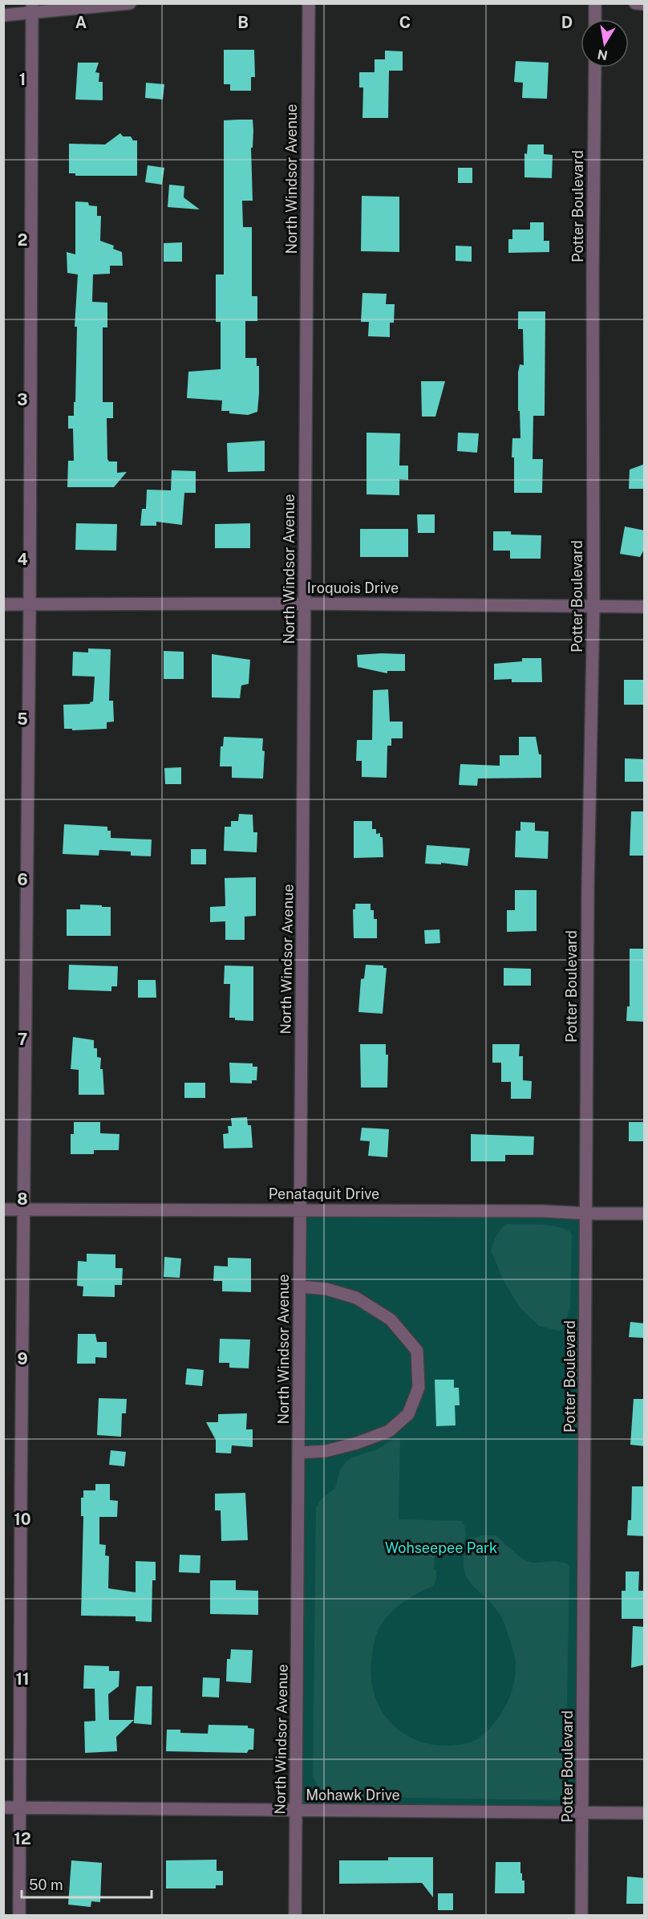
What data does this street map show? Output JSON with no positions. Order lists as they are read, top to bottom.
{
  "streets": {
    "street": [
      "North Windsor Avenue",
      "Potter Boulevard",
      "Iroquois Drive",
      "Penataquit Drive",
      "Mohawk Drive"
    ]
  },
  "crossings": [
    ["North Windsor Avenue", "Iroquois Drive"],
    ["North Windsor Avenue", "Penataquit Drive"],
    ["North Windsor Avenue", "Mohawk Drive"],
    ["Potter Boulevard", "Iroquois Drive"],
    ["Potter Boulevard", "Penataquit Drive"],
    ["Potter Boulevard", "Mohawk Drive"]
  ],
  "parks": ["Wohseepee Park"],
  "scale_bar": "50 m",
  "north": "bottom",
  "grid": {
    "columns": [
      "A",
      "B",
      "C",
      "D"
    ],
    "rows": [
      "1",
      "2",
      "3",
      "4",
      "5",
      "6",
      "7",
      "8",
      "9",
      "10",
      "11",
      "12"
    ]
  }
}
